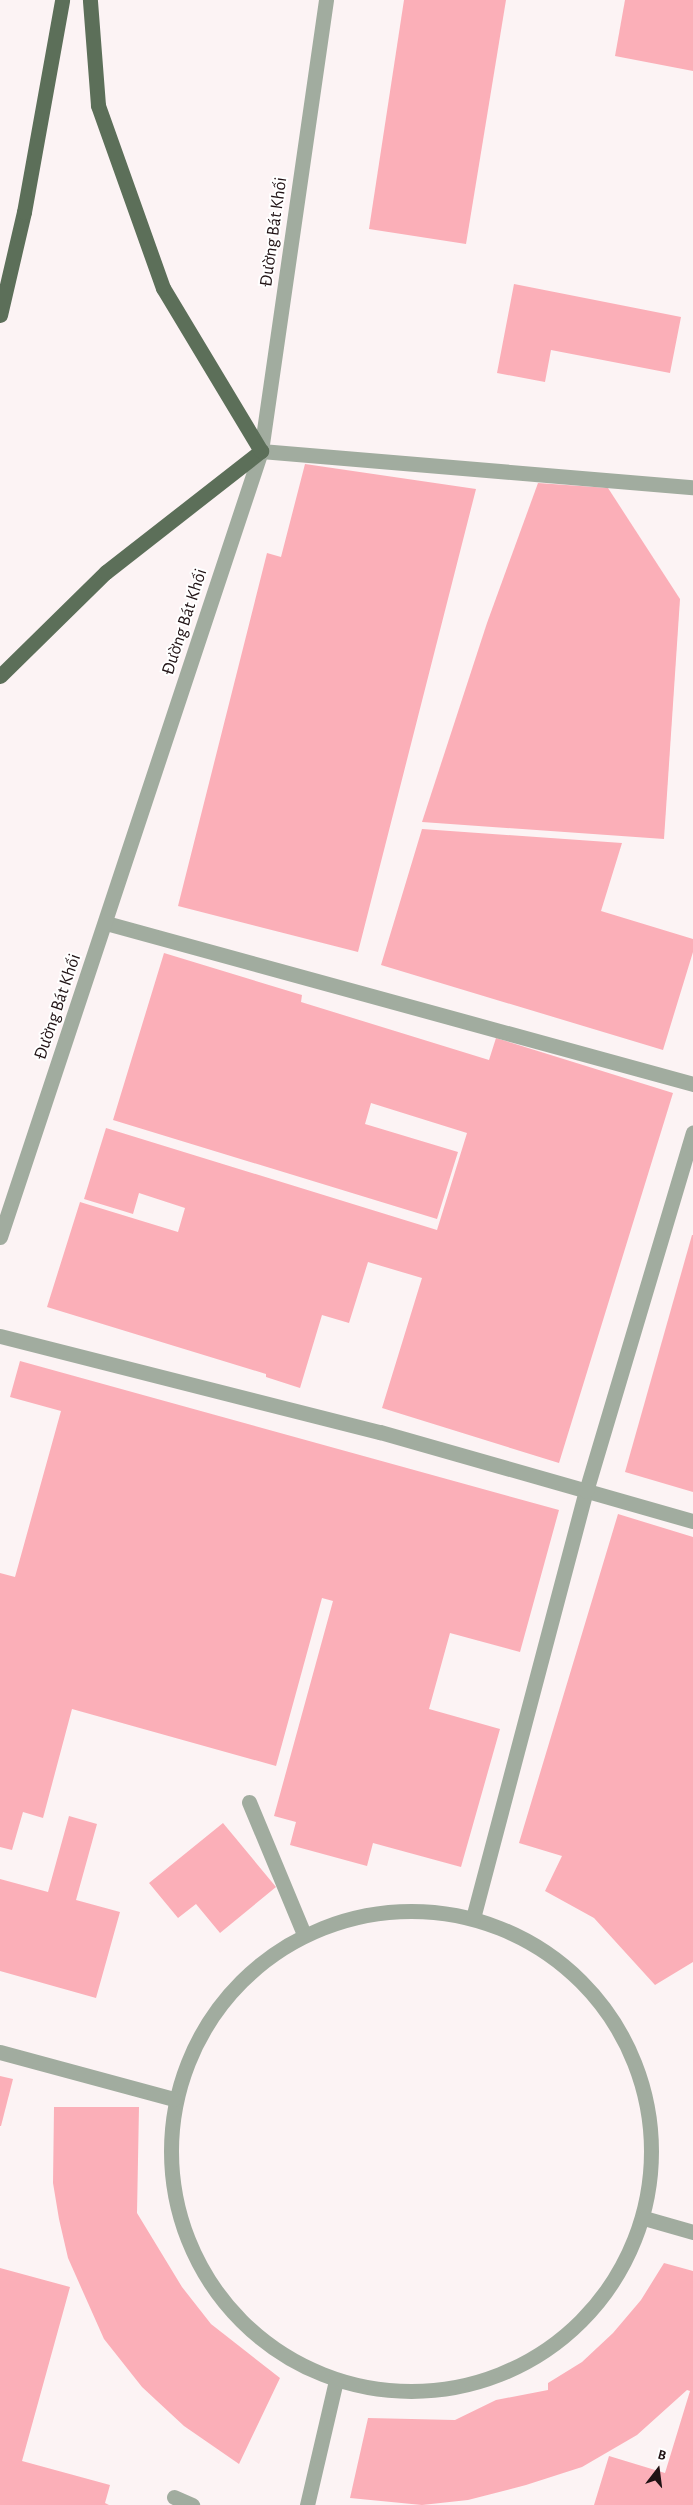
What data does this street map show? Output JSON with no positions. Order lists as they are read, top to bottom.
{
  "streets": {
    "street": ["Đường Bát Khối"]
  },
  "north": "top"
}
